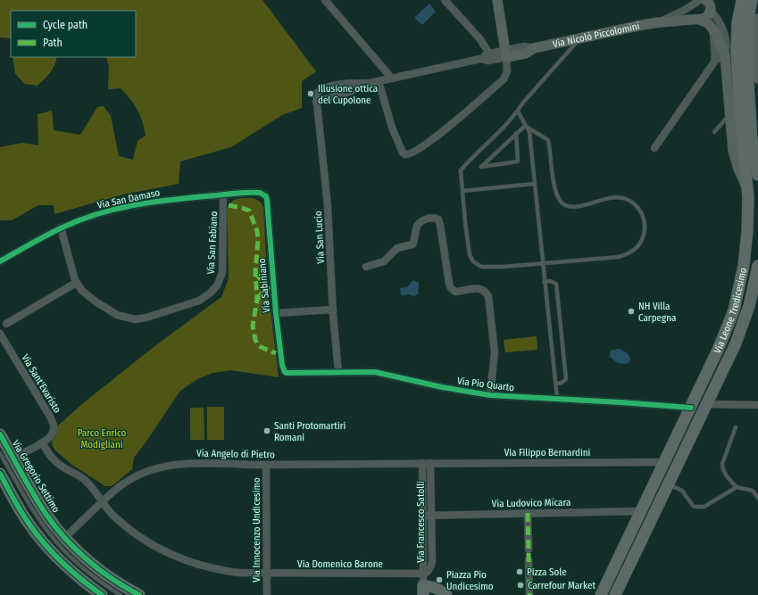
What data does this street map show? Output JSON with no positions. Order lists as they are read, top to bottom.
{
  "streets": {
    "main road": ["Via Nicolò Piccolomini", "Via Leone Tredicesimo", "Via Gregorio Settimo"],
    "street": [
      "Via San Damaso",
      "Via San Lucio",
      "Via San Fabiano",
      "Via Sabiniano",
      "Via Sant'Evaristo",
      "Via Pio Quarto",
      "Via Filippo Bernardini",
      "Via Angelo di Pietro",
      "Via Ludovico Micara",
      "Via Francesco Satolli",
      "Via Innocenzo Undicesimo",
      "Via Domenico Barone"
    ]
  },
  "crossings": [
    ["Via Nicolò Piccolomini", "Via San Lucio"],
    ["Via San Damaso", "Via San Fabiano"],
    ["Via San Damaso", "Via Sabiniano"],
    ["Via San Lucio", "Via Pio Quarto"],
    ["Via Sabiniano", "Via Pio Quarto"],
    ["Via Leone Tredicesimo", "Via Pio Quarto"],
    ["Via Leone Tredicesimo", "Via Filippo Bernardini"],
    ["Via Leone Tredicesimo", "Via Ludovico Micara"],
    ["Via Sant'Evaristo", "Via Domenico Barone"],
    ["Via Filippo Bernardini", "Via Angelo di Pietro"],
    ["Via Filippo Bernardini", "Via Francesco Satolli"],
    ["Via Angelo di Pietro", "Via Gregorio Settimo"],
    ["Via Angelo di Pietro", "Via Francesco Satolli"],
    ["Via Angelo di Pietro", "Via Innocenzo Undicesimo"],
    ["Via Angelo di Pietro", "Via Domenico Barone"],
    ["Via Ludovico Micara", "Via Francesco Satolli"],
    ["Via Francesco Satolli", "Via Domenico Barone"],
    ["Via Innocenzo Undicesimo", "Via Domenico Barone"]
  ],
  "parks": ["Parco Enrico Modigliani"],
  "places": [
    "Illusione ottica del Cupolone",
    "NH Villa Carpegna",
    "Santi Protomartiri Romani",
    "Pizza Sole",
    "Piazza Pio Undicesimo",
    "Carrefour Market"
  ],
  "legend": ["Cycle path", "Path"]
}
